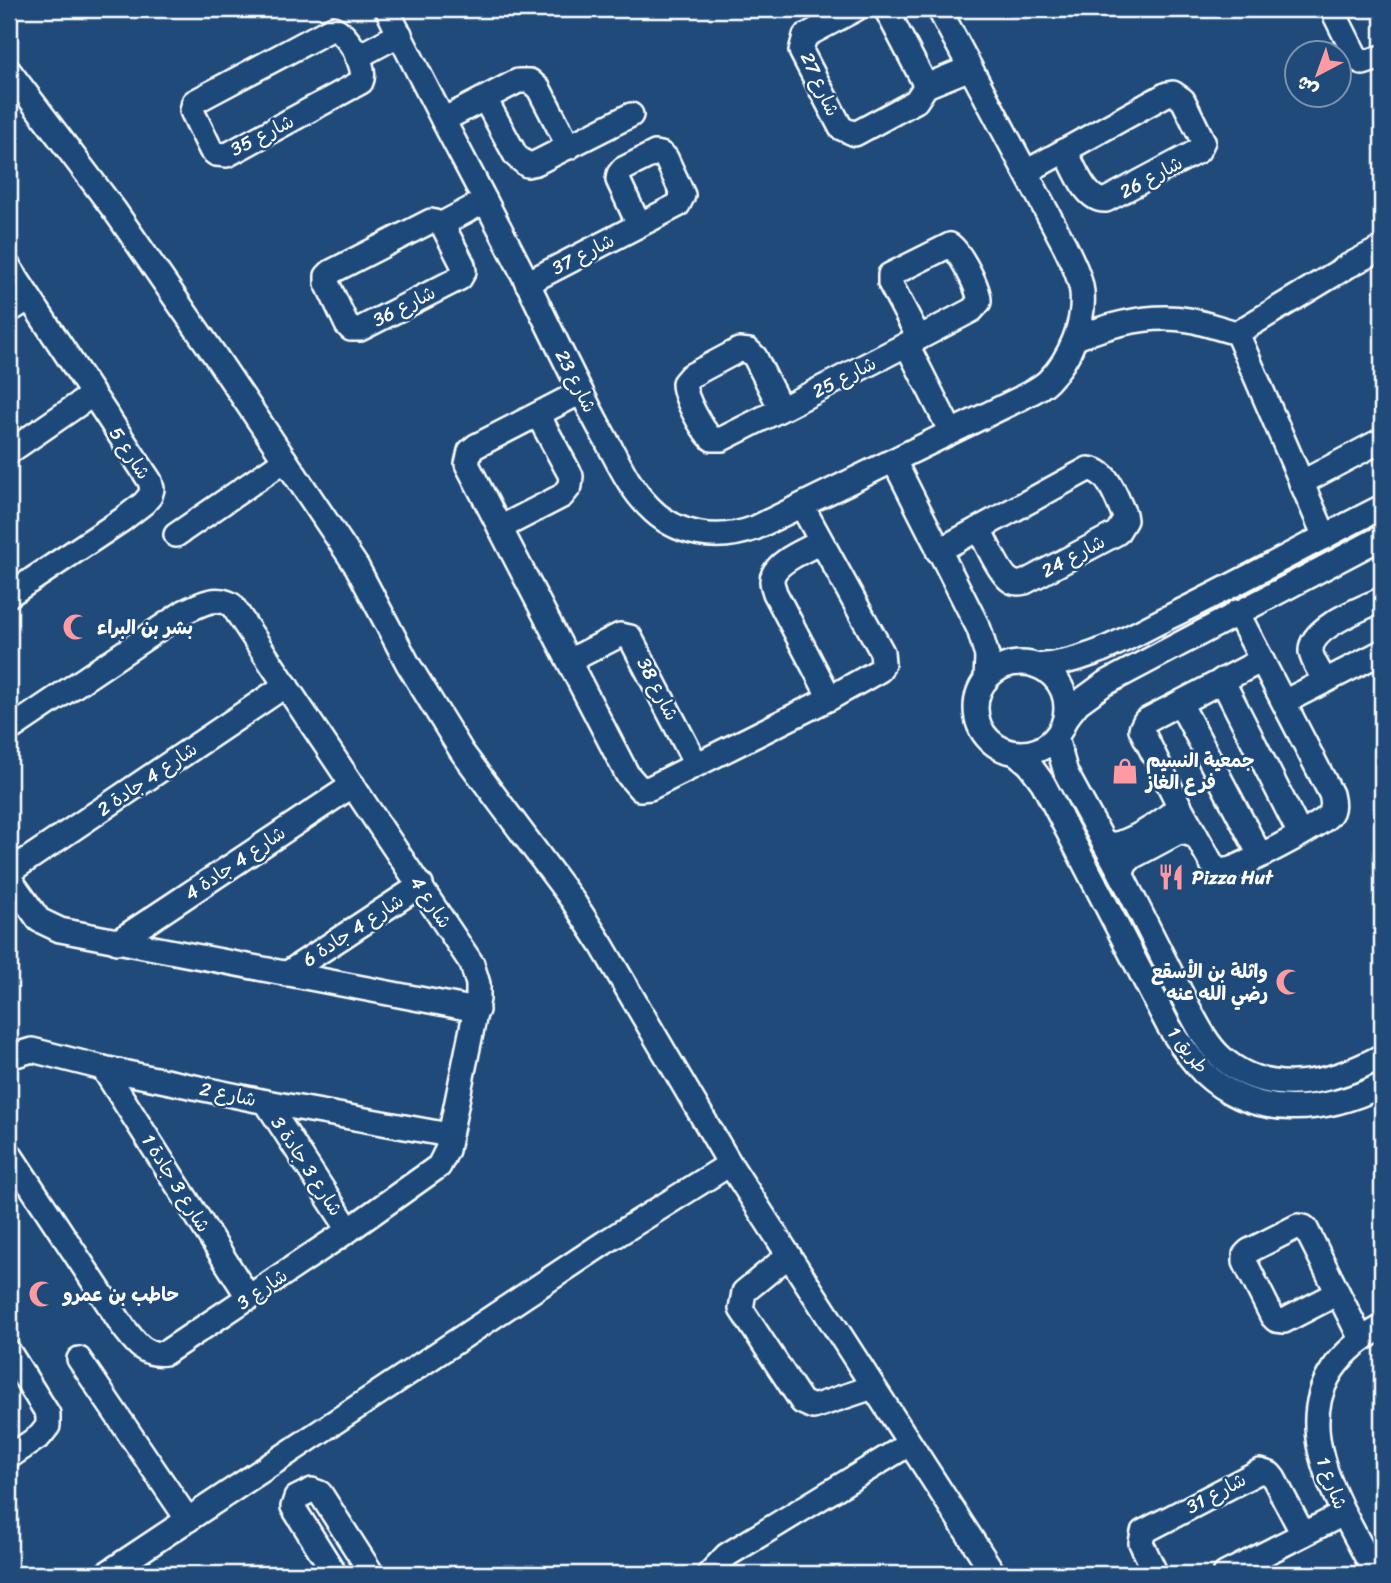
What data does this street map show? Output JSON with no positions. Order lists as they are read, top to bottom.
{
  "streets": {
    "street": [
      "شارع 27",
      "شارع 35",
      "شارع 26",
      "شارع 37",
      "شارع 36",
      "شارع 25",
      "شارع 23",
      "شارع 5",
      "شارع 24",
      "شارع 38",
      "شارع 4 جادة 2",
      "شارع 4 جادة 4",
      "شارع 4",
      "شارع 4 جادة 6",
      "طريق 1",
      "شارع 2",
      "شارع 3 جادة 3",
      "شارع 3 جادة 1",
      "شارع 3",
      "شارع 1",
      "شارع 31"
    ]
  },
  "crossings": [
    ["شارع 27", "شارع 23"],
    ["شارع 26", "شارع 23"],
    ["شارع 37", "شارع 23"],
    ["شارع 36", "شارع 23"],
    ["شارع 25", "شارع 23"],
    ["شارع 4 جادة 2", "شارع 4"],
    ["شارع 4 جادة 4", "شارع 4"],
    ["شارع 4", "شارع 4 جادة 6"],
    ["شارع 4", "شارع 3"],
    ["شارع 2", "شارع 3 جادة 3"],
    ["شارع 2", "شارع 3 جادة 1"],
    ["شارع 2", "شارع 3"],
    ["شارع 3 جادة 3", "شارع 3"],
    ["شارع 3 جادة 1", "شارع 3"]
  ],
  "places": {
    "mosque": ["بشر بن البراء", "واثلة بن الأسقع رضي الله عنه", "حاطب بن عمرو"],
    "shop": ["جمعية النسيم فرع الغاز"],
    "restaurant": ["Pizza Hut"]
  },
  "north": "bottom left"
}
